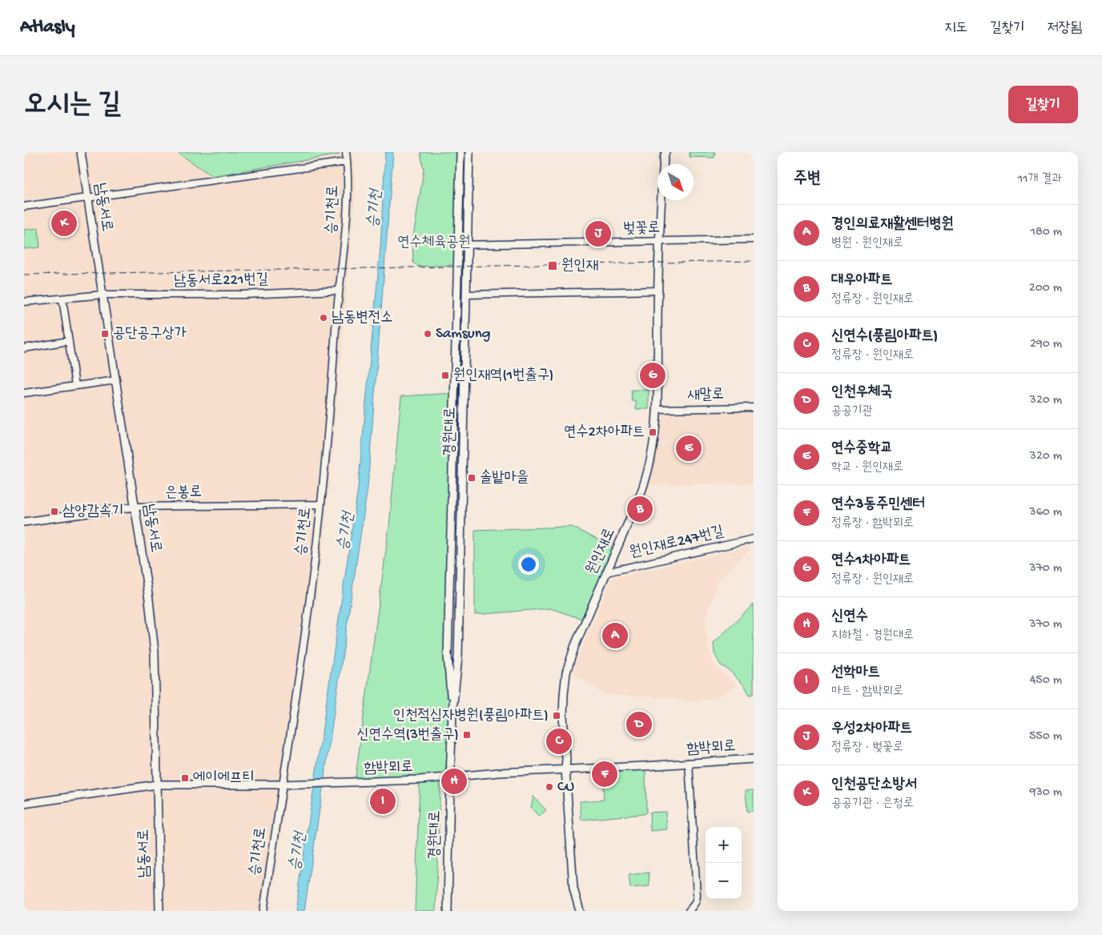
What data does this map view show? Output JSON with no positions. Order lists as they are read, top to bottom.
{
  "streets": {
    "main road": [
      "남동서로",
      "경원대로",
      "은봉로",
      "원인재로",
      "함박뫼로"
    ],
    "street": [
      "승기천로",
      "벚꽃로",
      "남동서로221번길",
      "새말로",
      "원인재로247번길"
    ]
  },
  "crossings": [
    ["남동서로", "남동서로221번길"],
    ["남동서로", "은봉로"],
    ["남동서로", "함박뫼로"],
    ["승기천로", "남동서로221번길"],
    ["승기천로", "은봉로"],
    ["승기천로", "함박뫼로"],
    ["벚꽃로", "경원대로"],
    ["벚꽃로", "원인재로"],
    ["새말로", "원인재로"],
    ["경원대로", "함박뫼로"],
    ["원인재로247번길", "원인재로"],
    ["원인재로", "함박뫼로"]
  ],
  "water": ["승기천"],
  "parks": ["연수체육공원"],
  "places": {
    "transit": [
      "원인재",
      "공단공구상가",
      "원인재역(1번출구)",
      "연수2차아파트",
      "솔밭마을",
      "삼양감속기",
      "인천적십자병원(풍림아파트)",
      "신연수역(3번출구)",
      "에이에프티"
    ],
    "other": ["남동변전소", "Samsung", "CU"]
  },
  "north": "bottom right",
  "page": {
    "header": "Atlasly",
    "nav": ["지도", "길찾기", "저장됨"],
    "title": "오시는 길",
    "buttons": "길찾기",
    "heading": ["주변", "11개 결과"],
    "list": [
      {
        "mark": "A",
        "name": "경인의료재활센터병원",
        "note": "병원 · 원인재로",
        "value": "180 m"
      },
      {
        "mark": "B",
        "name": "대우아파트",
        "note": "정류장 · 원인재로",
        "value": "200 m"
      },
      {
        "mark": "C",
        "name": "신연수(풍림아파트)",
        "note": "정류장 · 원인재로",
        "value": "290 m"
      },
      {
        "mark": "D",
        "name": "인천우체국",
        "note": "공공기관",
        "value": "320 m"
      },
      {
        "mark": "E",
        "name": "연수중학교",
        "note": "학교 · 원인재로",
        "value": "320 m"
      },
      {
        "mark": "F",
        "name": "연수3동주민센터",
        "note": "정류장 · 함박뫼로",
        "value": "360 m"
      },
      {
        "mark": "G",
        "name": "연수1차아파트",
        "note": "정류장 · 원인재로",
        "value": "370 m"
      },
      {
        "mark": "H",
        "name": "신연수",
        "note": "지하철 · 경원대로",
        "value": "370 m"
      },
      {
        "mark": "I",
        "name": "선학마트",
        "note": "마트 · 함박뫼로",
        "value": "450 m"
      },
      {
        "mark": "J",
        "name": "우성2차아파트",
        "note": "정류장 · 벚꽃로",
        "value": "550 m"
      },
      {
        "mark": "K",
        "name": "인천공단소방서",
        "note": "공공기관 · 은청로",
        "value": "930 m"
      }
    ],
    "pins": [
      "K",
      "J",
      "G",
      "E",
      "B",
      "A",
      "D",
      "C",
      "F",
      "H",
      "I"
    ],
    "map_buttons": ["+", "−"]
  }
}
